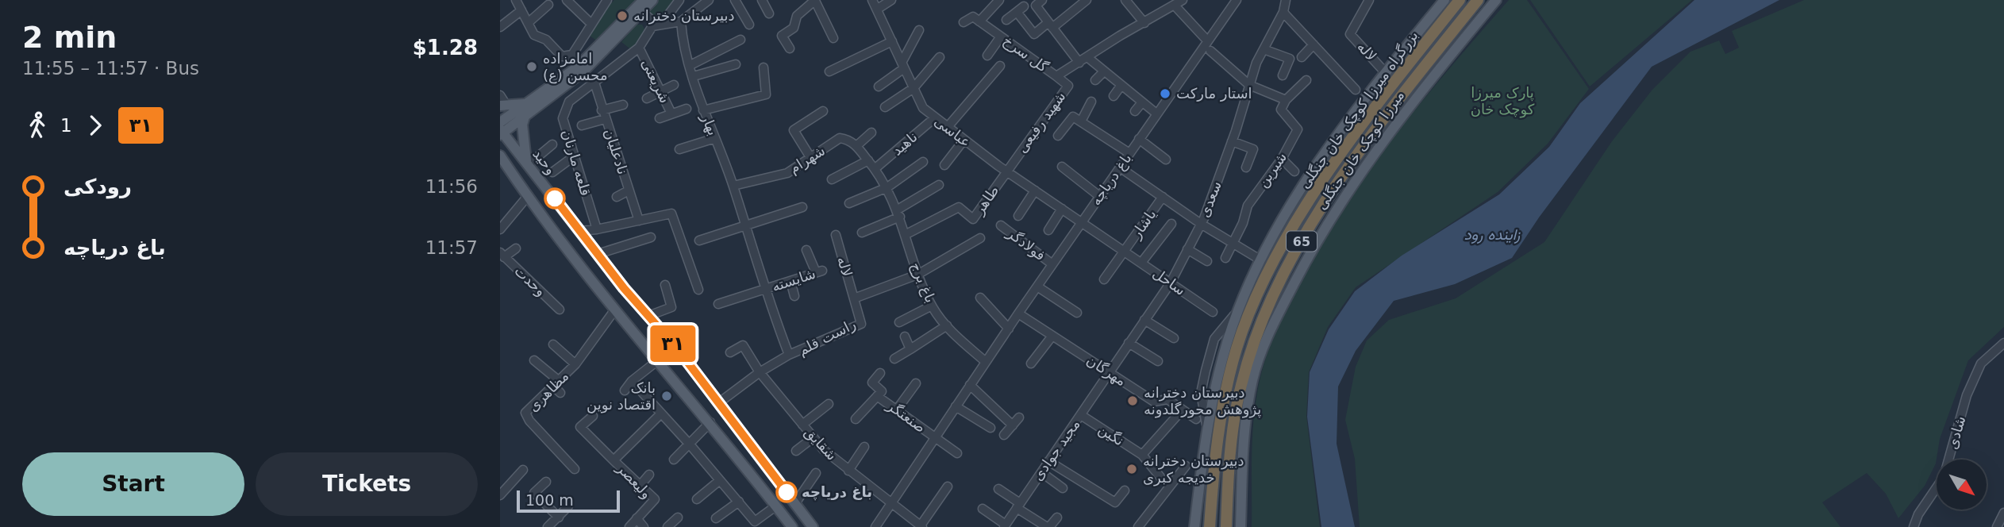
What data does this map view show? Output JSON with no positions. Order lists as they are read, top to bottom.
{
  "streets": {
    "highway": ["بزرگراه میرزا کوچک خان جنگلی", "65"],
    "main road": ["میرزا کوچک خان جنگلی", "وحید"],
    "street": [
      "لاله",
      "گل سرخ",
      "شریعتی",
      "شهید رفیعی",
      "بهار",
      "عباسی",
      "ناهید",
      "نادعلیان",
      "شهرام",
      "قلعه مارنان",
      "شیرین",
      "باغ دریاچه",
      "سعدی",
      "طاهر",
      "یاشار",
      "فولادگر",
      "شایسته",
      "وحدت",
      "ساحل",
      "باغ برج",
      "راست قلم",
      "مهرگان",
      "مظاهری",
      "صنعتگر",
      "شادی",
      "نگین",
      "شقایق",
      "مجید جوادی",
      "ولیعصر"
    ]
  },
  "crossings": [
    ["لاله", "میرزا کوچک خان جنگلی"],
    ["لاله", "راست قلم"],
    ["گل سرخ", "شهید رفیعی"],
    ["شهید رفیعی", "عباسی"],
    ["شهید رفیعی", "طاهر"],
    ["بهار", "شهرام"],
    ["بهار", "شایسته"],
    ["بهار", "راست قلم"],
    ["عباسی", "ناهید"],
    ["عباسی", "باغ دریاچه"],
    ["عباسی", "طاهر"],
    ["عباسی", "ساحل"],
    ["ناهید", "باغ برج"],
    ["شهرام", "باغ برج"],
    ["وحید", "راست قلم"],
    ["باغ دریاچه", "فولادگر"],
    ["باغ دریاچه", "ساحل"],
    ["باغ دریاچه", "باغ برج"],
    ["باغ دریاچه", "مهرگان"],
    ["باغ دریاچه", "صنعتگر"],
    ["باغ دریاچه", "شقایق"],
    ["سعدی", "ساحل"],
    ["سعدی", "مهرگان"],
    ["سعدی", "مجید جوادی"],
    ["طاهر", "باغ برج"],
    ["یاشار", "ساحل"],
    ["باغ برج", "راست قلم"],
    ["راست قلم", "شقایق"],
    ["مهرگان", "مجید جوادی"],
    ["نگین", "مجید جوادی"]
  ],
  "water": ["زاینده رود"],
  "parks": ["پارک میرزا کوچک خان"],
  "places": [
    "دبیرستان دخترانه",
    "امامزاده محسن (ع)",
    "استار مارکت",
    "بانک اقتصاد نوین",
    "دبیرستان دخترانه پژوهش محورگلدونه",
    "دبیرستان دخترانه خدیجه کبری",
    "باغ دریاچه"
  ],
  "lines": ["bus line ۳۱"],
  "scale_bar": "100 m",
  "north": "bottom right",
  "page": {
    "heading": ["2 min", "11:55 – 11:57 · Bus", "$1.28"],
    "on_map": "۳۱",
    "legs": ["1", "۳۱"],
    "list": [
      {
        "name": "رودکی",
        "value": "11:56"
      },
      {
        "name": "باغ دریاچه",
        "value": "11:57"
      }
    ],
    "buttons": ["Start", "Tickets"],
    "scale": "100 m"
  }
}
